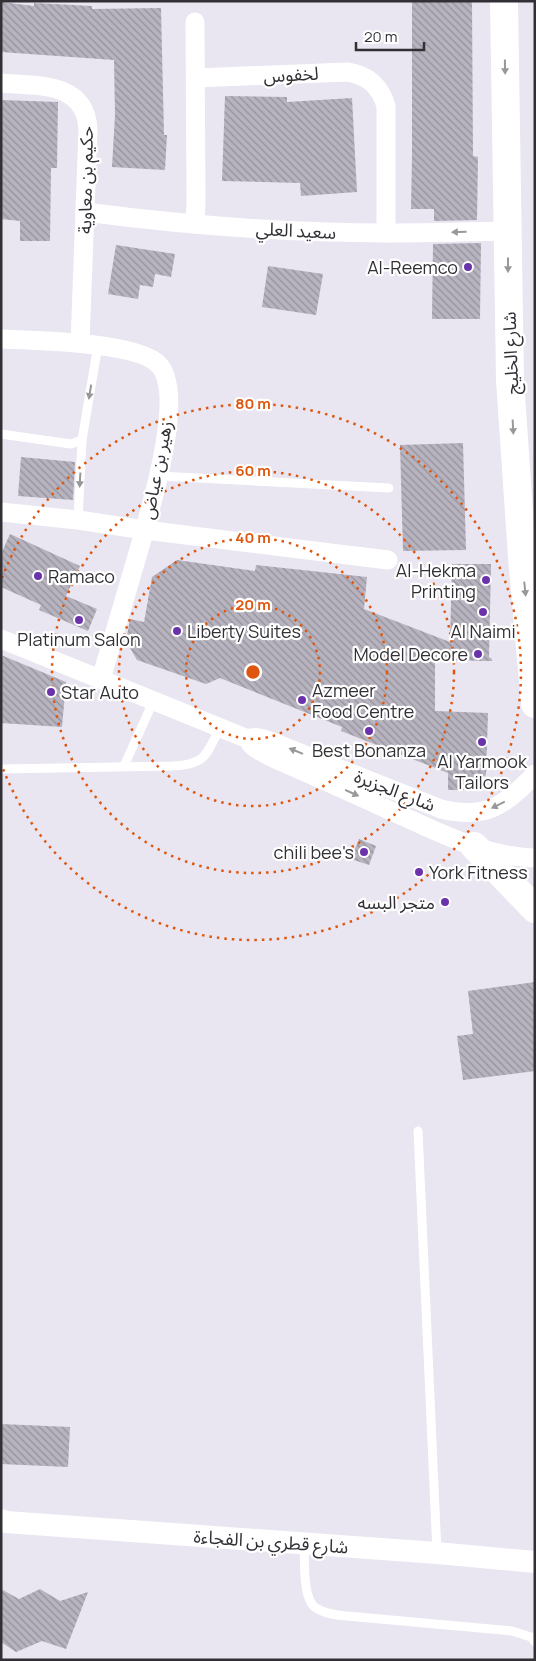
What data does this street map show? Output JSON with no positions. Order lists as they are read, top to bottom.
{
  "streets": {
    "main road": ["شارع الخليج"],
    "street": [
      "لخفوس",
      "حكيم بن معاوية",
      "سعيد العلي",
      "زهير بن عياض",
      "شارع الجزيرة",
      "شارع قطري بن الفجاءة"
    ]
  },
  "crossings": [
    ["لخفوس", "سعيد العلي"],
    ["حكيم بن معاوية", "سعيد العلي"],
    ["حكيم بن معاوية", "زهير بن عياض"],
    ["سعيد العلي", "شارع الخليج"],
    ["زهير بن عياض", "شارع الجزيرة"]
  ],
  "one_way": ["شارع الخليج"],
  "places": [
    "Al-Reemco",
    "Ramaco",
    "Al-Hekma Printing",
    "Al Naimi",
    "Platinum Salon",
    "Liberty Suites",
    "Model Decore",
    "Star Auto",
    "Azmeer Food Centre",
    "Best Bonanza",
    "Al Yarmook Tailors",
    "chili bee's",
    "York Fitness",
    "متجر البسه"
  ],
  "scale_bar": "20 m",
  "rings": [
    "80 m",
    "60 m",
    "40 m",
    "20 m"
  ]
}
